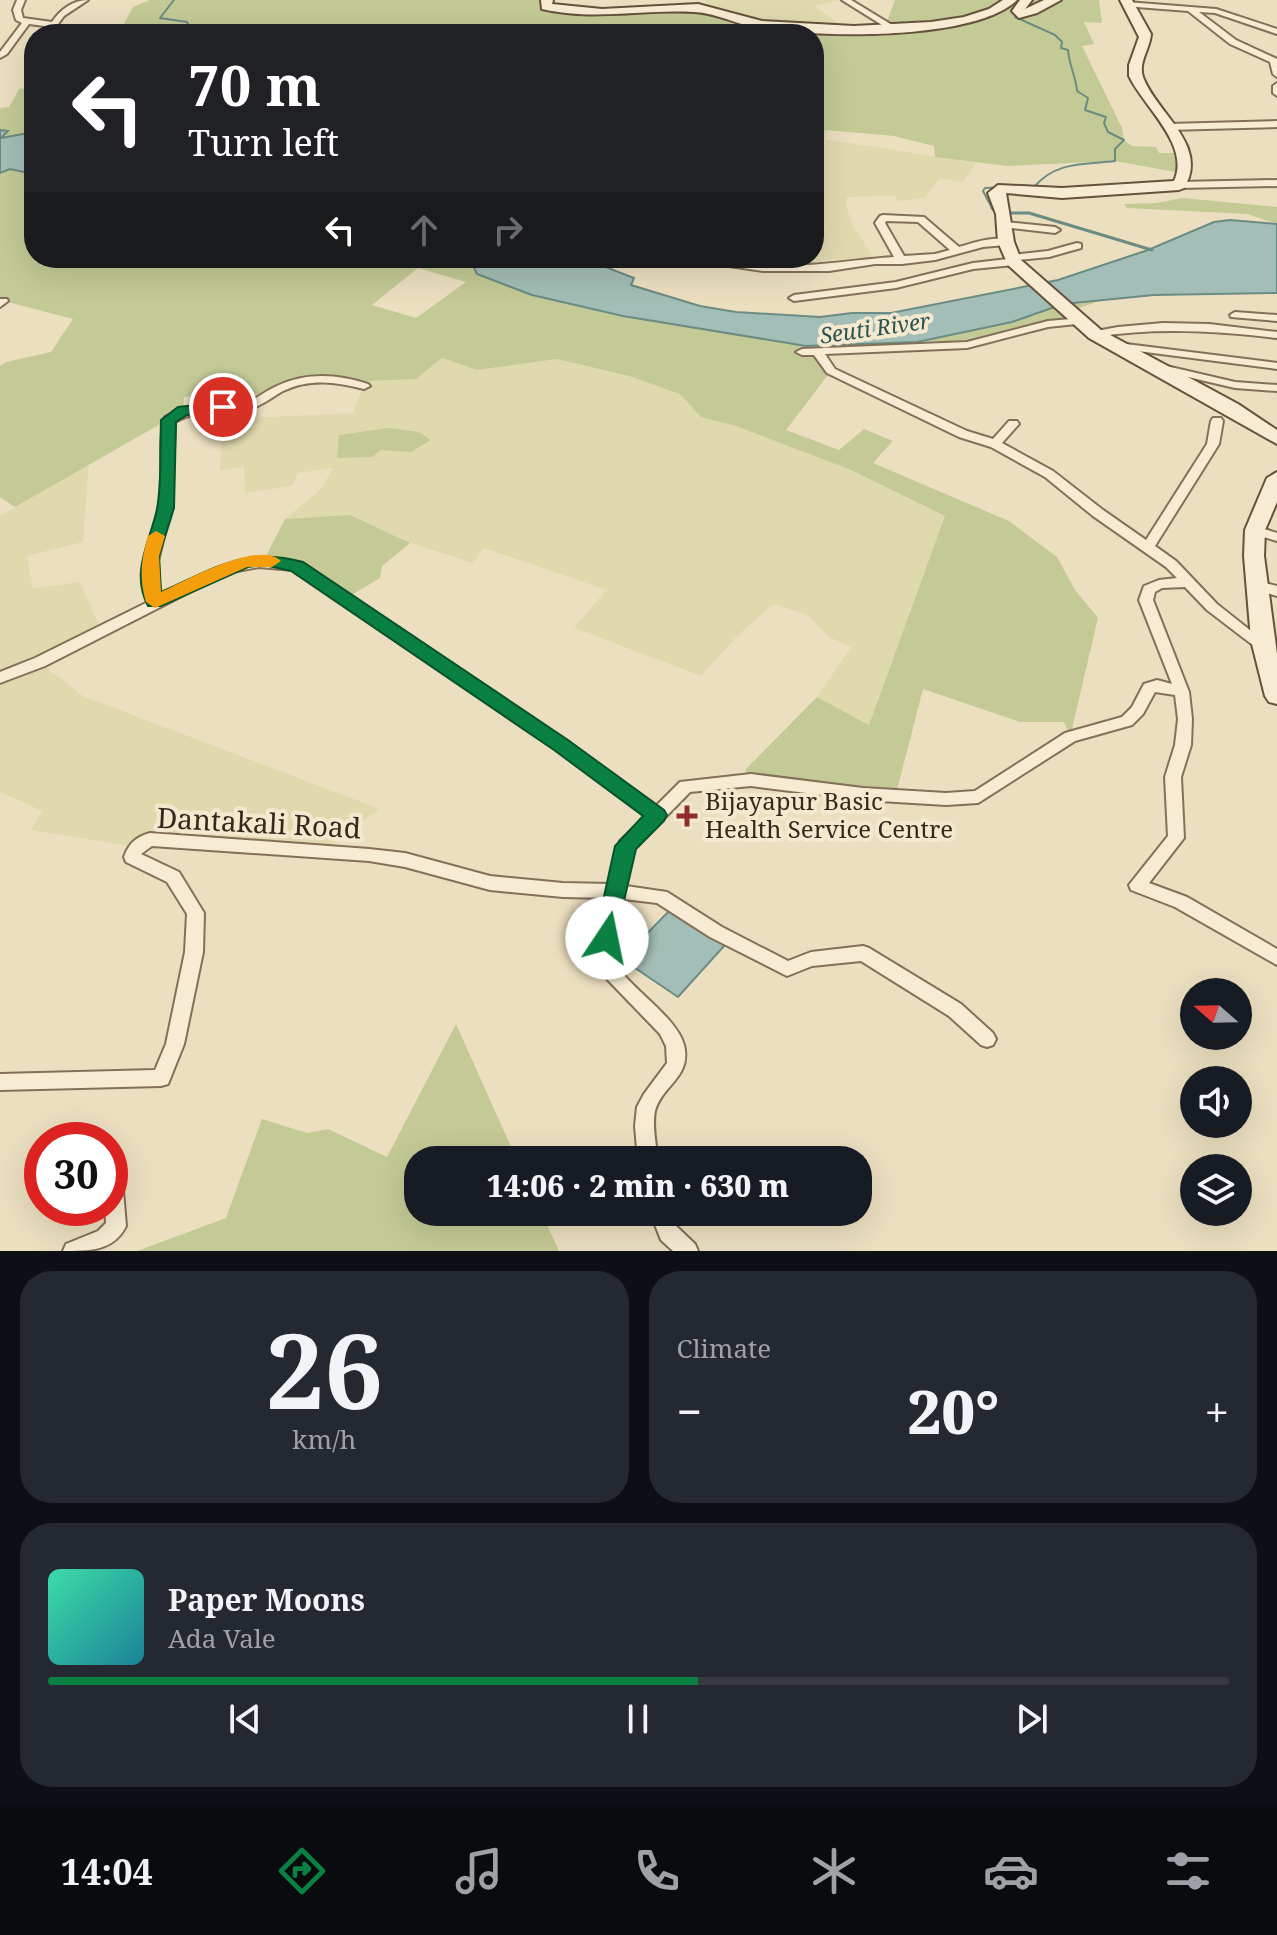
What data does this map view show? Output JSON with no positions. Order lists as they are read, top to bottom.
{
  "streets": {
    "street": ["Dantakali Road"]
  },
  "water": ["Seuti River"],
  "places": {
    "health": ["Bijayapur Basic Health Service Centre"]
  },
  "north": "left",
  "page": {
    "turn": ["70 m", "Turn left"],
    "limit": "30",
    "trip": "14:06 · 2 min · 630 m",
    "tile": [
      ["26", "km/h"],
      "Climate"
    ],
    "heat": ["−", "20°", "+"],
    "song": ["Paper Moons", "Ada Vale"],
    "tabs": "14:04"
  }
}
